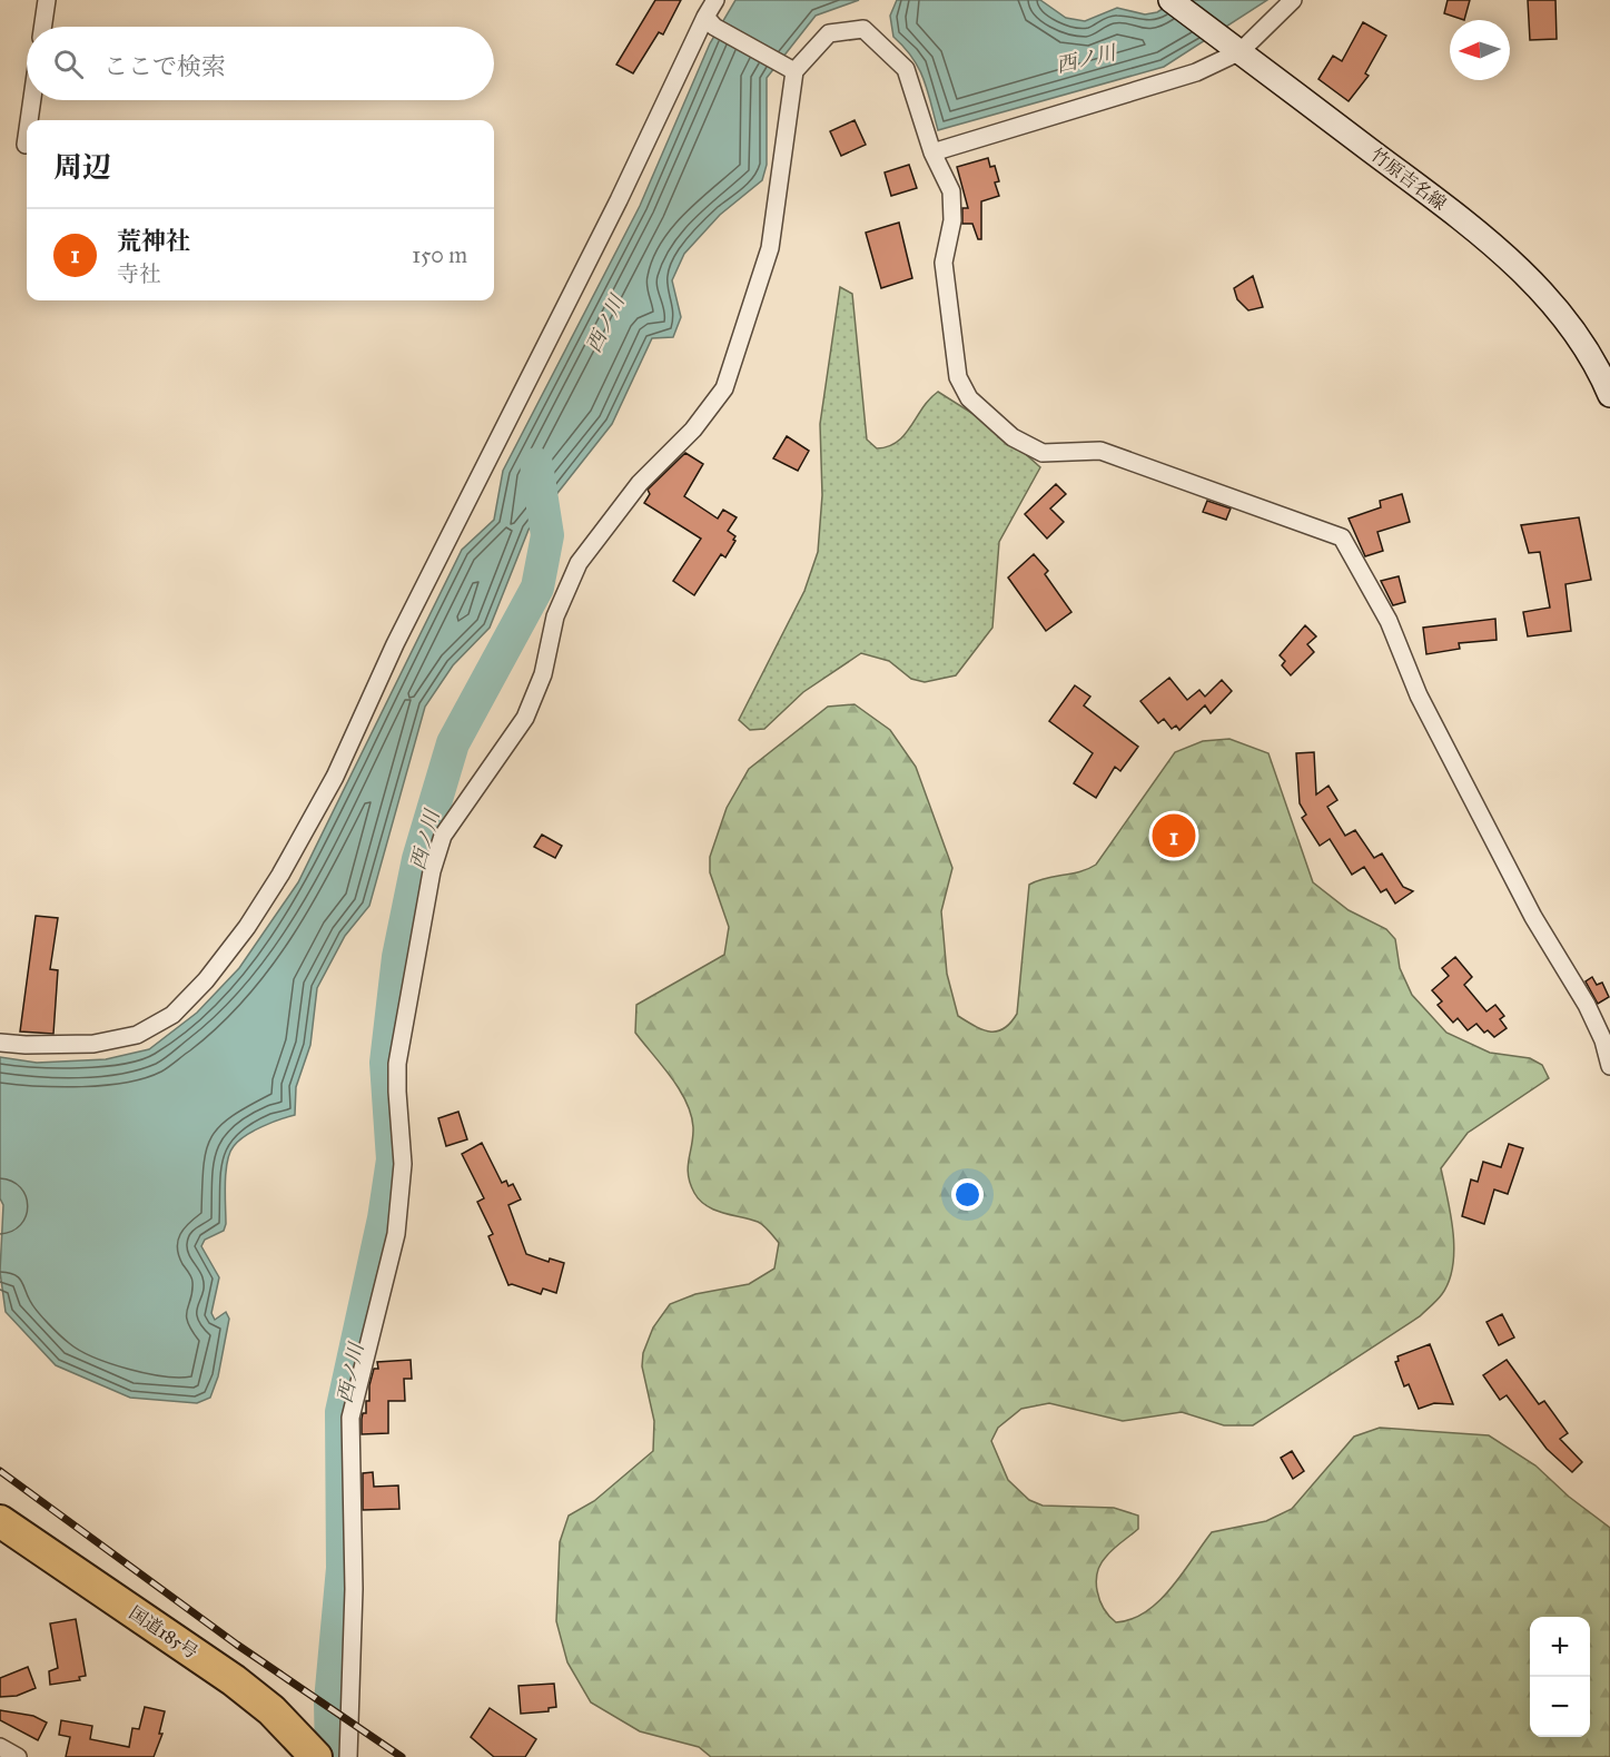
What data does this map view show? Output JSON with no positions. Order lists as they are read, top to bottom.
{
  "streets": {
    "highway": ["国道185号"],
    "main road": ["竹原吉名線"]
  },
  "water": ["西ノ川"],
  "north": "left",
  "page": {
    "search": "ここで検索",
    "heading": "周辺",
    "list": [
      {
        "mark": "1",
        "name": "荒神社",
        "note": "寺社",
        "value": "150 m"
      }
    ],
    "pins": "1",
    "map_buttons": ["+", "−"]
  }
}
